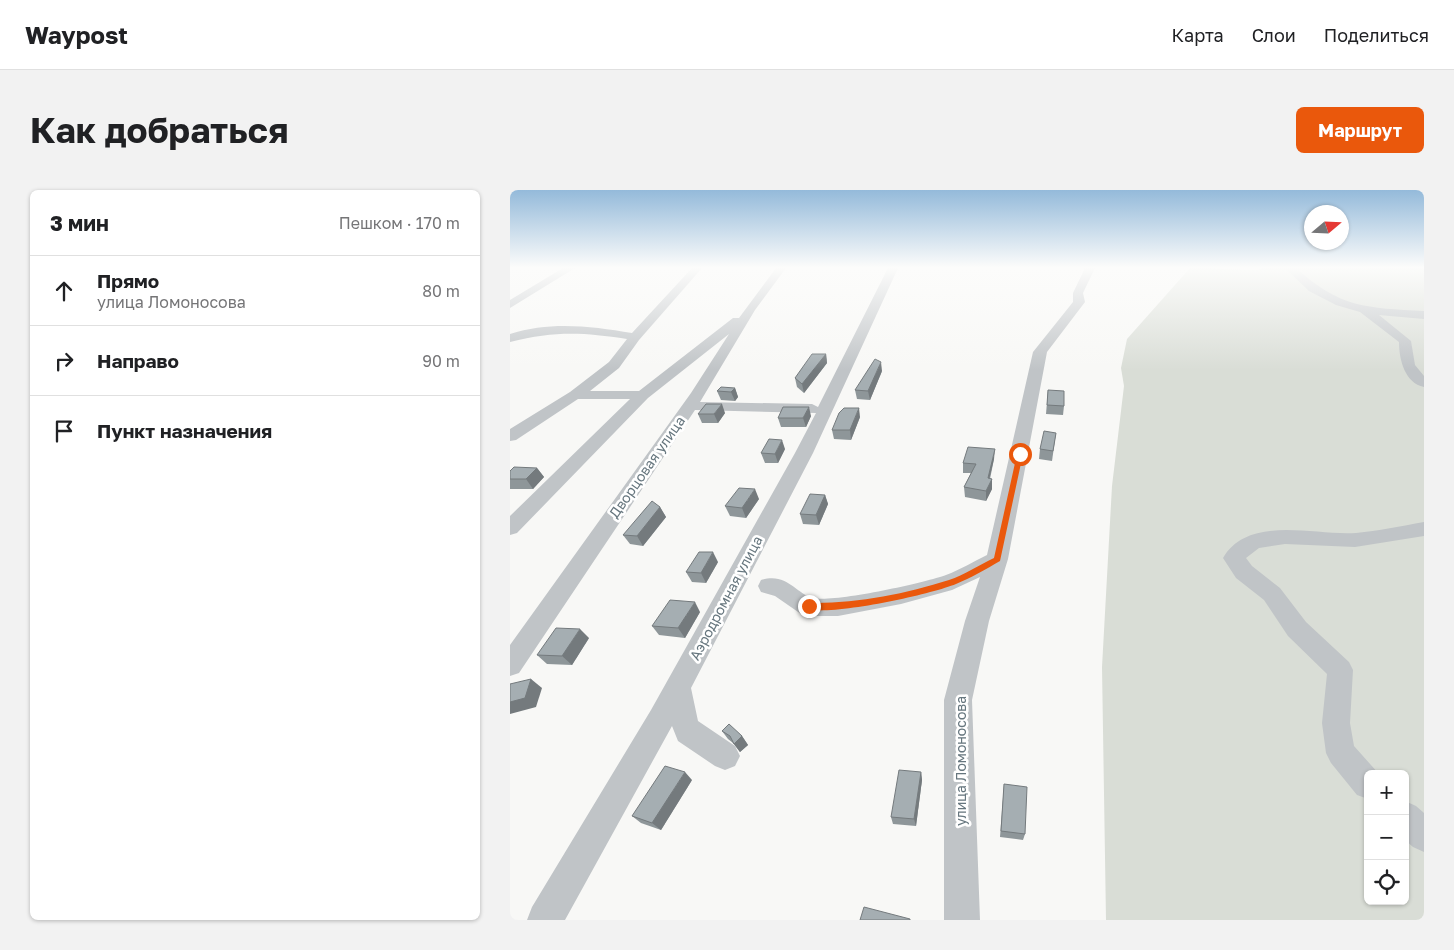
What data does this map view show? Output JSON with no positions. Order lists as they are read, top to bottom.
{
  "streets": {
    "street": ["Дворцовая улица", "Аэродромная улица", "улица Ломоносова"]
  },
  "north": "right",
  "page": {
    "header": "Waypost",
    "nav": ["Карта", "Слои", "Поделиться"],
    "buttons": "Маршрут",
    "title": "Как добраться",
    "heading": ["3 мин", "Пешком · 170 m"],
    "list": [
      ["Прямо", "улица Ломоносова", "80 m"],
      ["Направо", "90 m"],
      "Пункт назначения"
    ],
    "map_buttons": ["+", "−"]
  }
}
